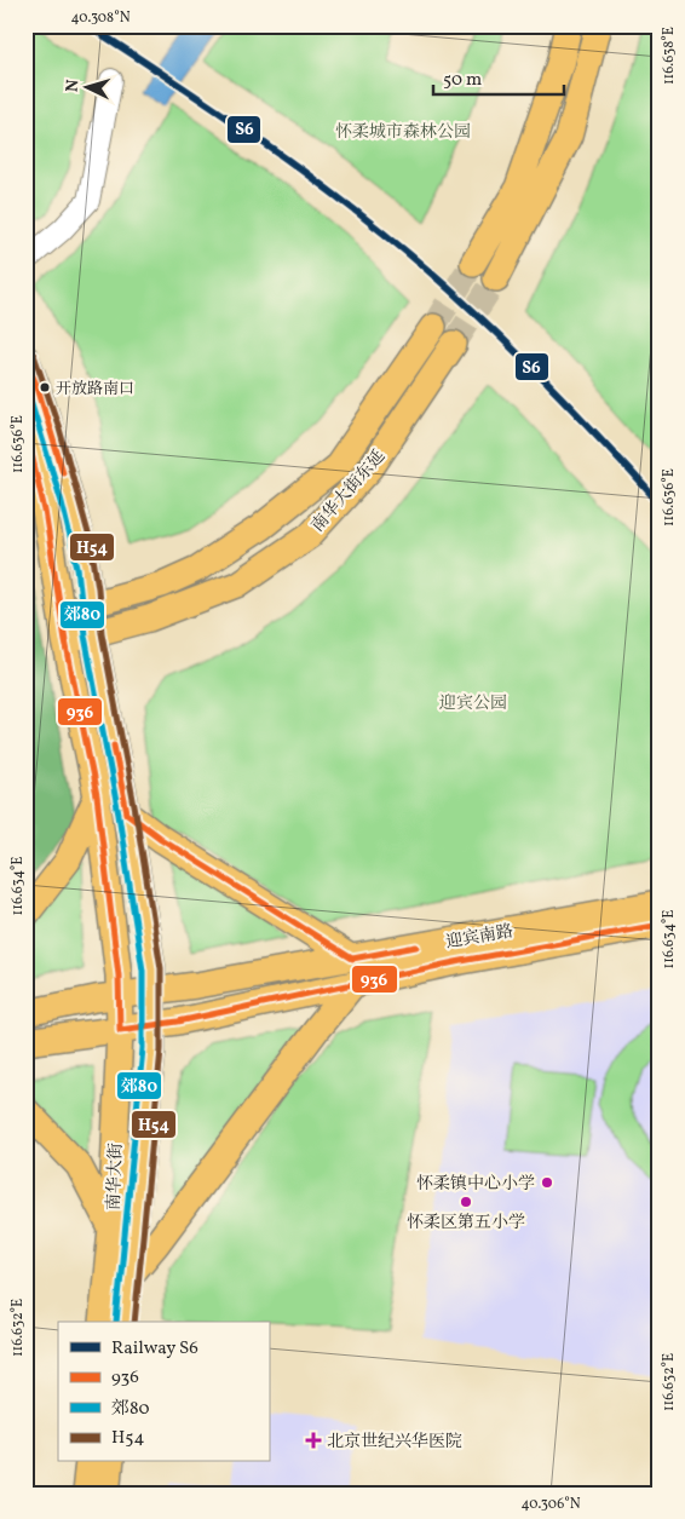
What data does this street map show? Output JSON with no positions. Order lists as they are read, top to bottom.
{
  "streets": {
    "main road": ["南华大街东延", "迎宾南路", "南华大街"]
  },
  "crossings": [
    ["南华大街东延", "南华大街"],
    ["迎宾南路", "南华大街"]
  ],
  "parks": ["怀柔城市森林公园", "迎宾公园"],
  "places": {
    "other": ["开放路南口", "怀柔镇中心小学", "怀柔区第五小学"],
    "health": ["北京世纪兴华医院"]
  },
  "lines": [
    "rail line S6",
    "transit line H54",
    "transit line 936",
    "transit line 郊80"
  ],
  "legend": [
    "Railway S6",
    "936",
    "郊80",
    "H54"
  ],
  "scale_bar": "50 m",
  "north": "left",
  "coordinates": [
    "40.308°N",
    "116.638°E",
    "116.636°E",
    "116.634°E",
    "116.632°E",
    "40.306°N"
  ]
}
